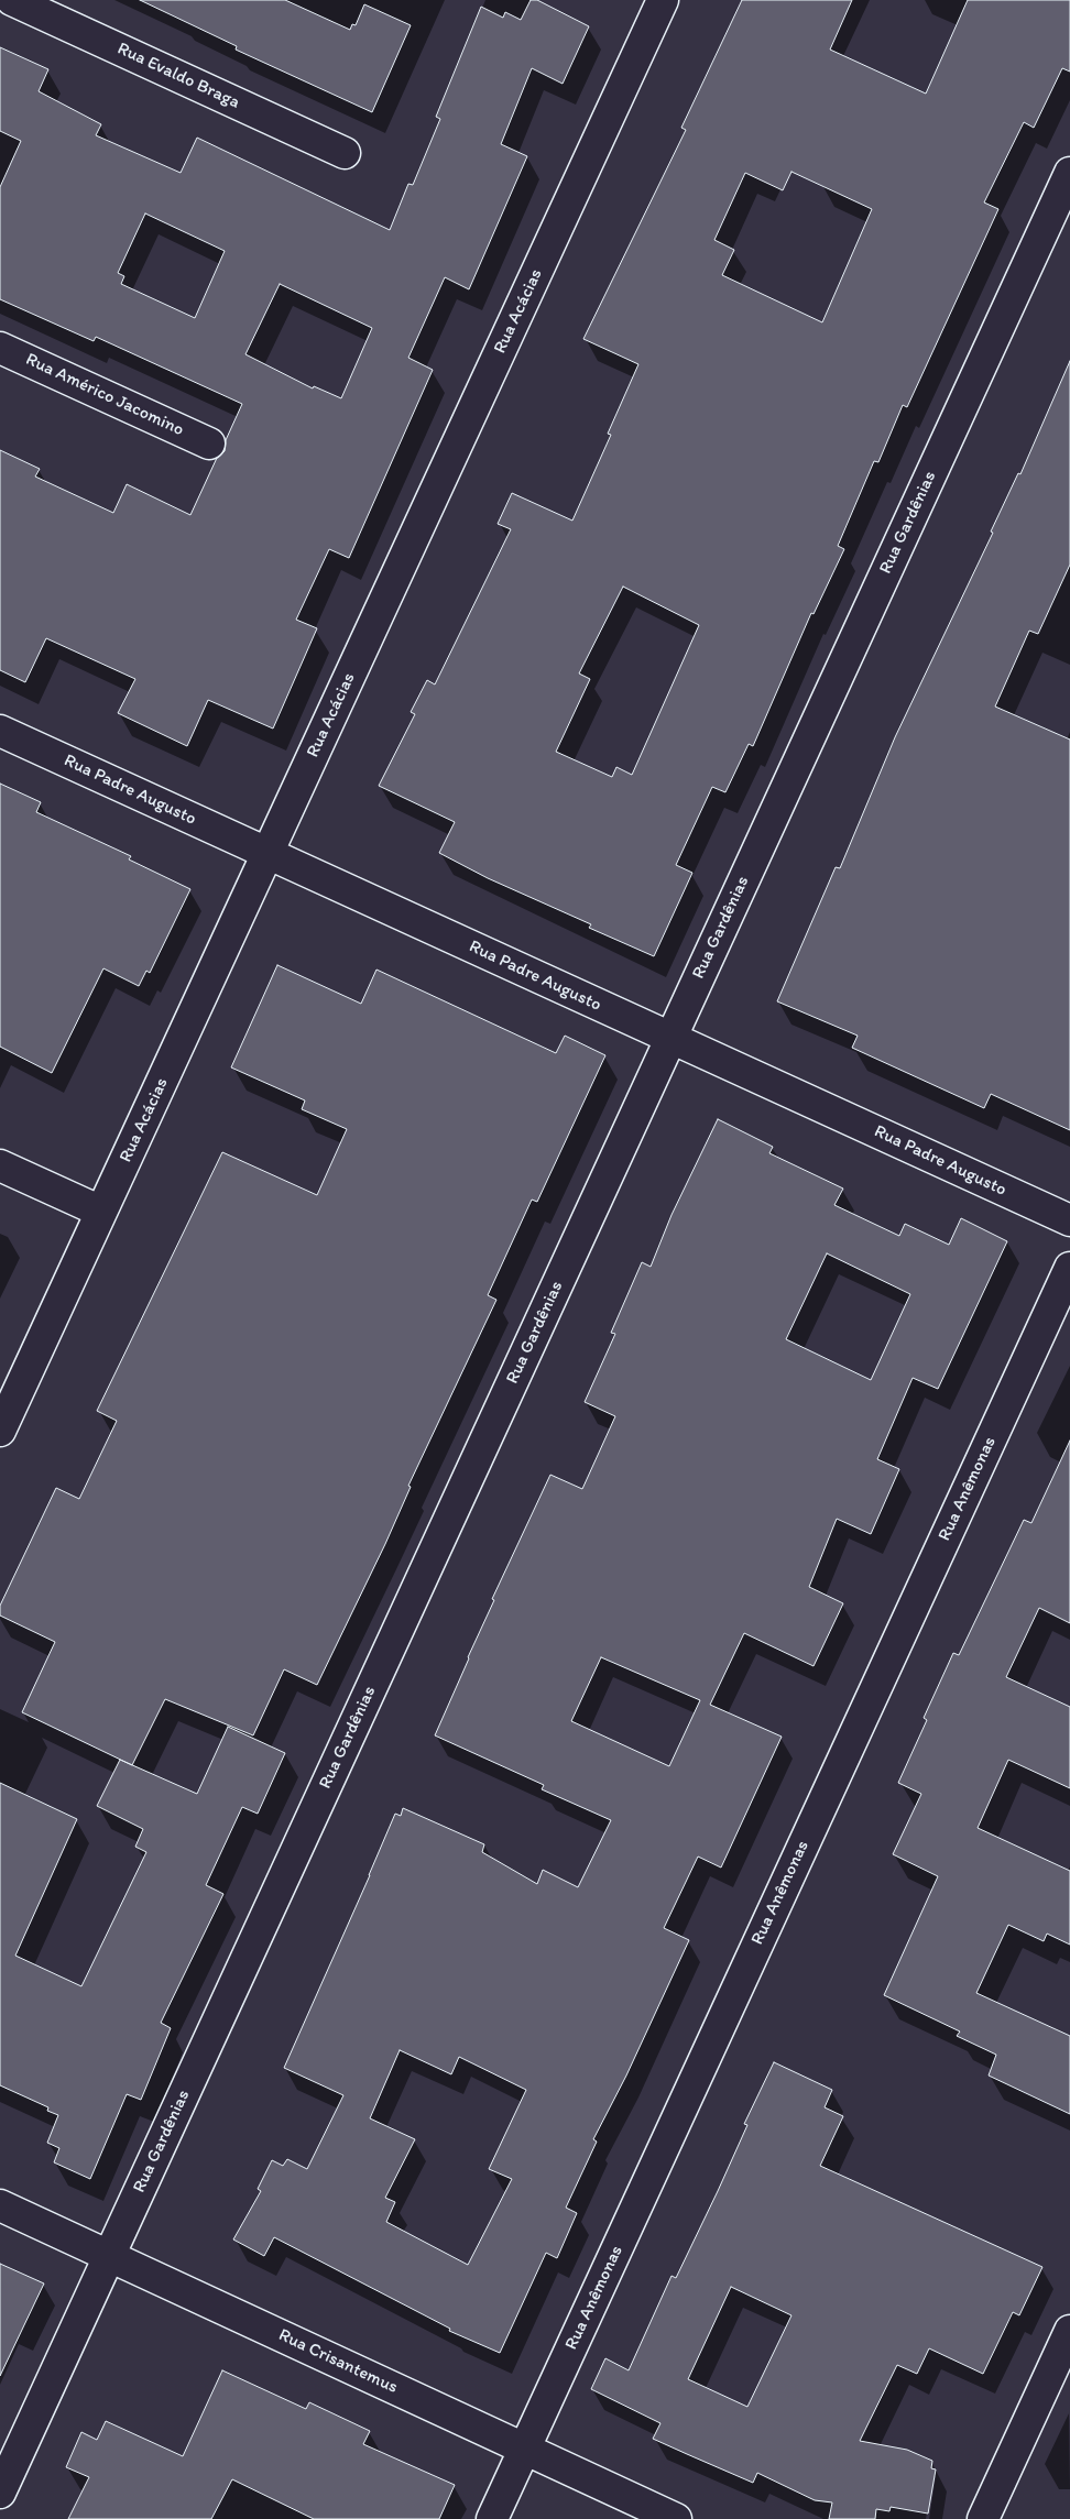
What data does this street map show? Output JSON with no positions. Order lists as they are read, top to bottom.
{
  "streets": {
    "street": [
      "Rua Evaldo Braga",
      "Rua Acácias",
      "Rua Américo Jacomino",
      "Rua Gardênias",
      "Rua Padre Augusto",
      "Rua Anêmonas",
      "Rua Crisantemus"
    ]
  },
  "crossings": [
    ["Rua Acácias", "Rua Padre Augusto"],
    ["Rua Gardênias", "Rua Padre Augusto"],
    ["Rua Gardênias", "Rua Crisantemus"],
    ["Rua Anêmonas", "Rua Crisantemus"]
  ]
}
